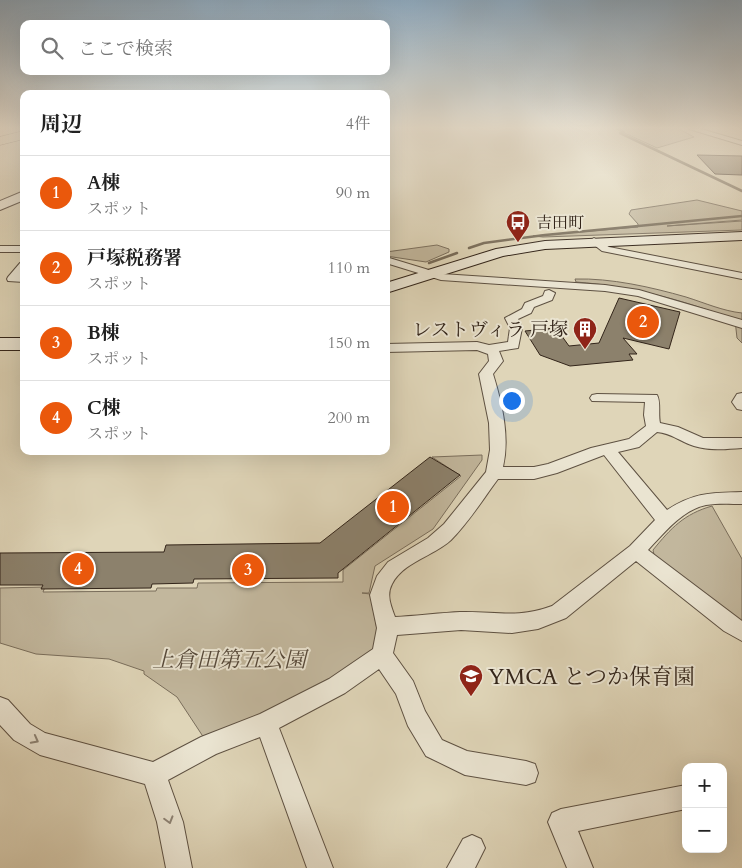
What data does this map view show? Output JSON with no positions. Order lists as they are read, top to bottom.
{
  "parks": ["上倉田第五公園"],
  "places": {
    "bus stop": ["吉田町"],
    "building": ["レストヴィラ 戸塚"],
    "school or university": ["YMCA とつか保育園"]
  },
  "page": {
    "search": "ここで検索",
    "heading": ["周辺", "4件"],
    "list": [
      {
        "mark": "1",
        "name": "A棟",
        "note": "スポット",
        "value": "90 m"
      },
      {
        "mark": "2",
        "name": "戸塚税務署",
        "note": "スポット",
        "value": "110 m"
      },
      {
        "mark": "3",
        "name": "B棟",
        "note": "スポット",
        "value": "150 m"
      },
      {
        "mark": "4",
        "name": "C棟",
        "note": "スポット",
        "value": "200 m"
      }
    ],
    "pins": [
      "2",
      "1",
      "4",
      "3"
    ],
    "map_buttons": ["+", "−"]
  }
}
